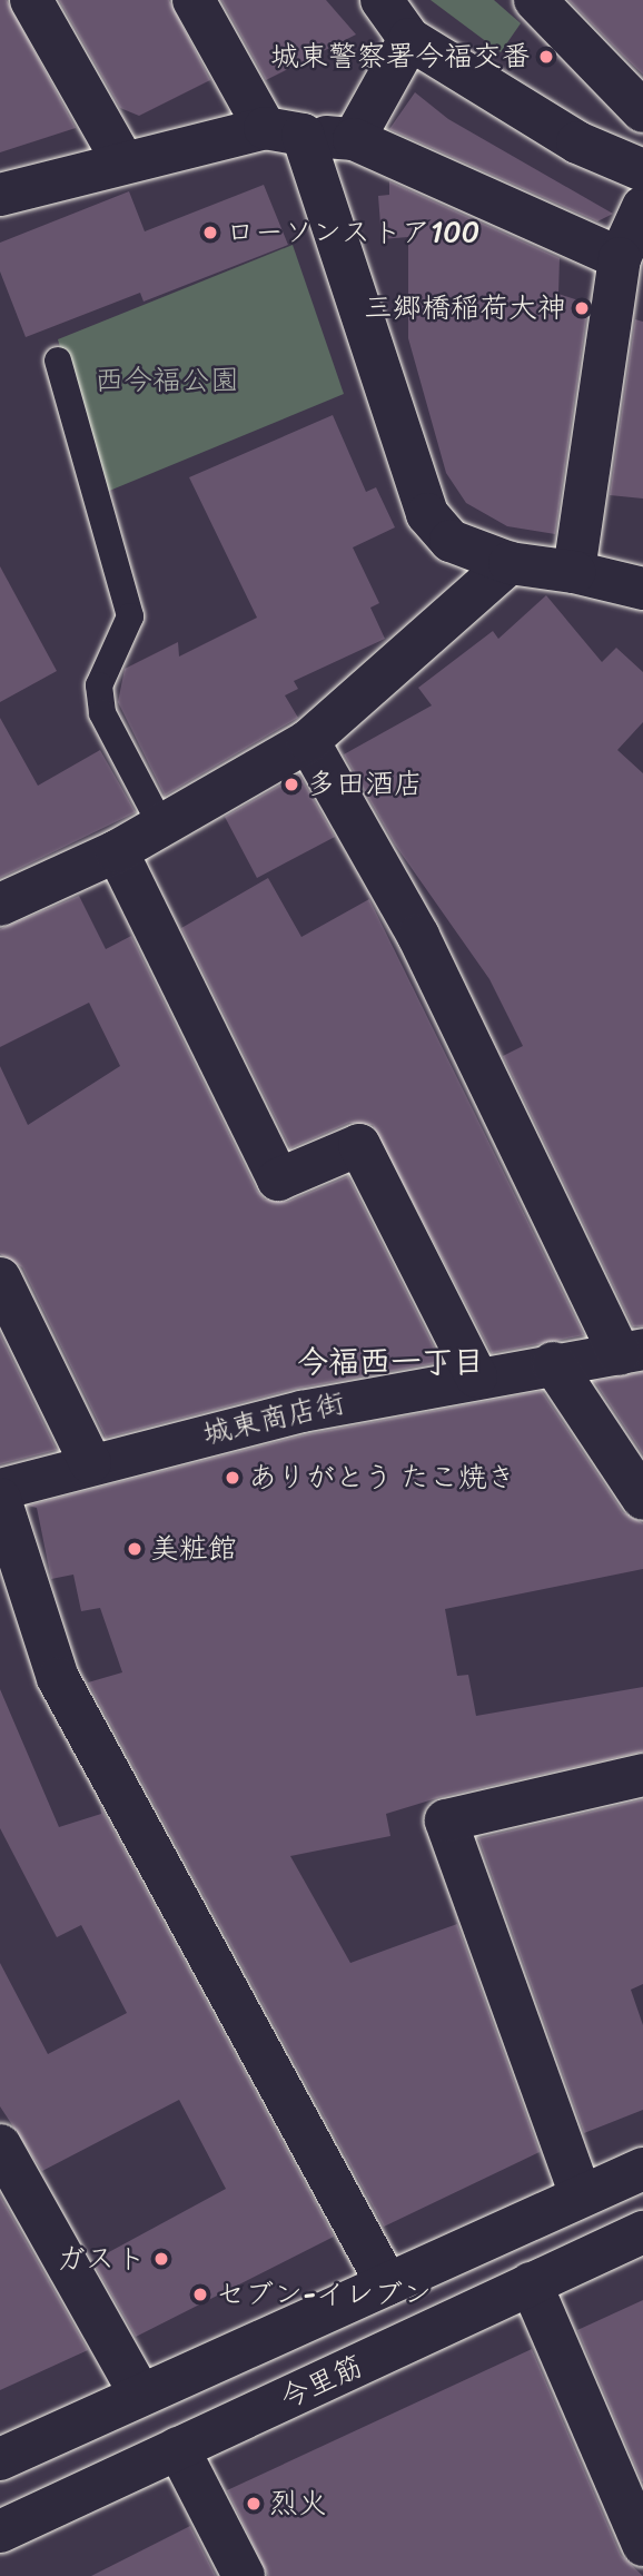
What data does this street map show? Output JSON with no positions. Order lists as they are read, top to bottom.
{
  "streets": {
    "street": ["城東商店街", "今里筋"]
  },
  "districts": ["今福西一丁目"],
  "parks": ["西今福公園"],
  "places": [
    "城東警察署今福交番",
    "ローソンストア100",
    "三郷橋稲荷大神",
    "多田酒店",
    "ありがとう たこ焼き",
    "美粧館",
    "ガスト",
    "セブン-イレブン",
    "烈火"
  ]
}
